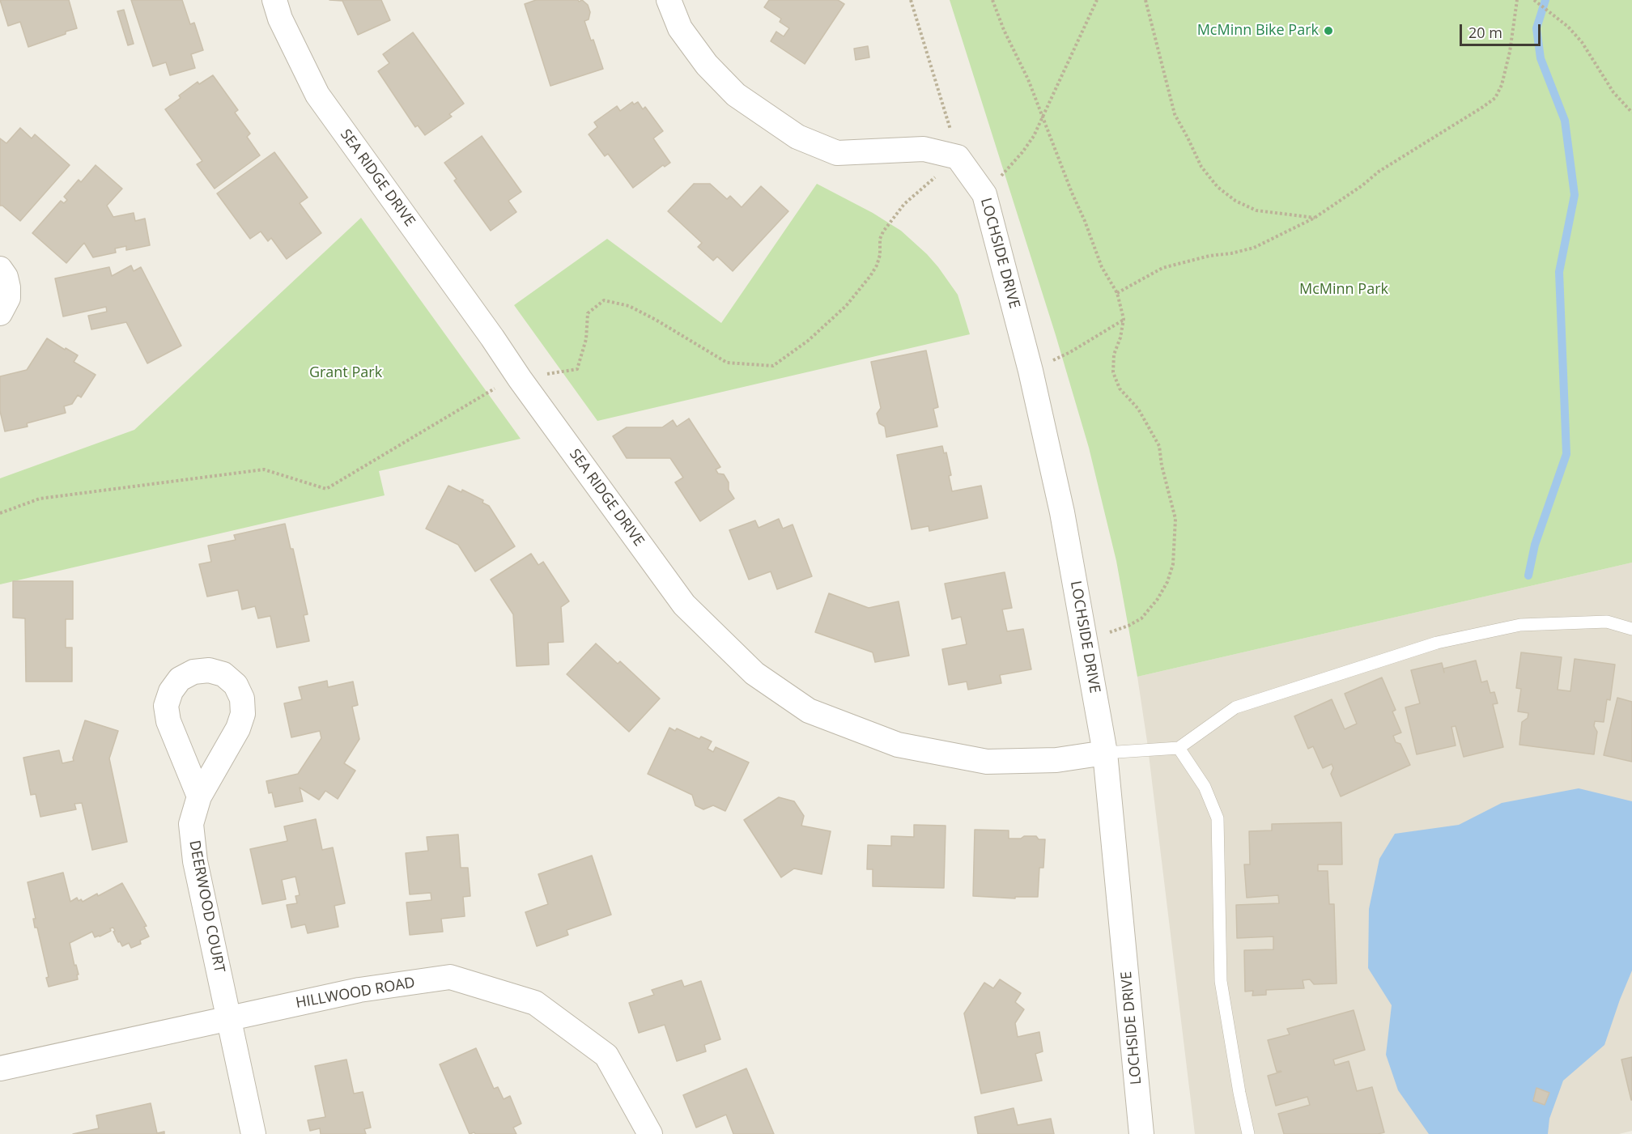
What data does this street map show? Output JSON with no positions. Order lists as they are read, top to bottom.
{
  "streets": {
    "street": [
      "SEA RIDGE DRIVE",
      "LOCHSIDE DRIVE",
      "DEERWOOD COURT",
      "HILLWOOD ROAD"
    ]
  },
  "crossings": [
    ["SEA RIDGE DRIVE", "LOCHSIDE DRIVE"],
    ["DEERWOOD COURT", "HILLWOOD ROAD"]
  ],
  "parks": ["McMinn Park", "Grant Park"],
  "places": ["McMinn Bike Park"],
  "scale_bar": "20 m"
}
